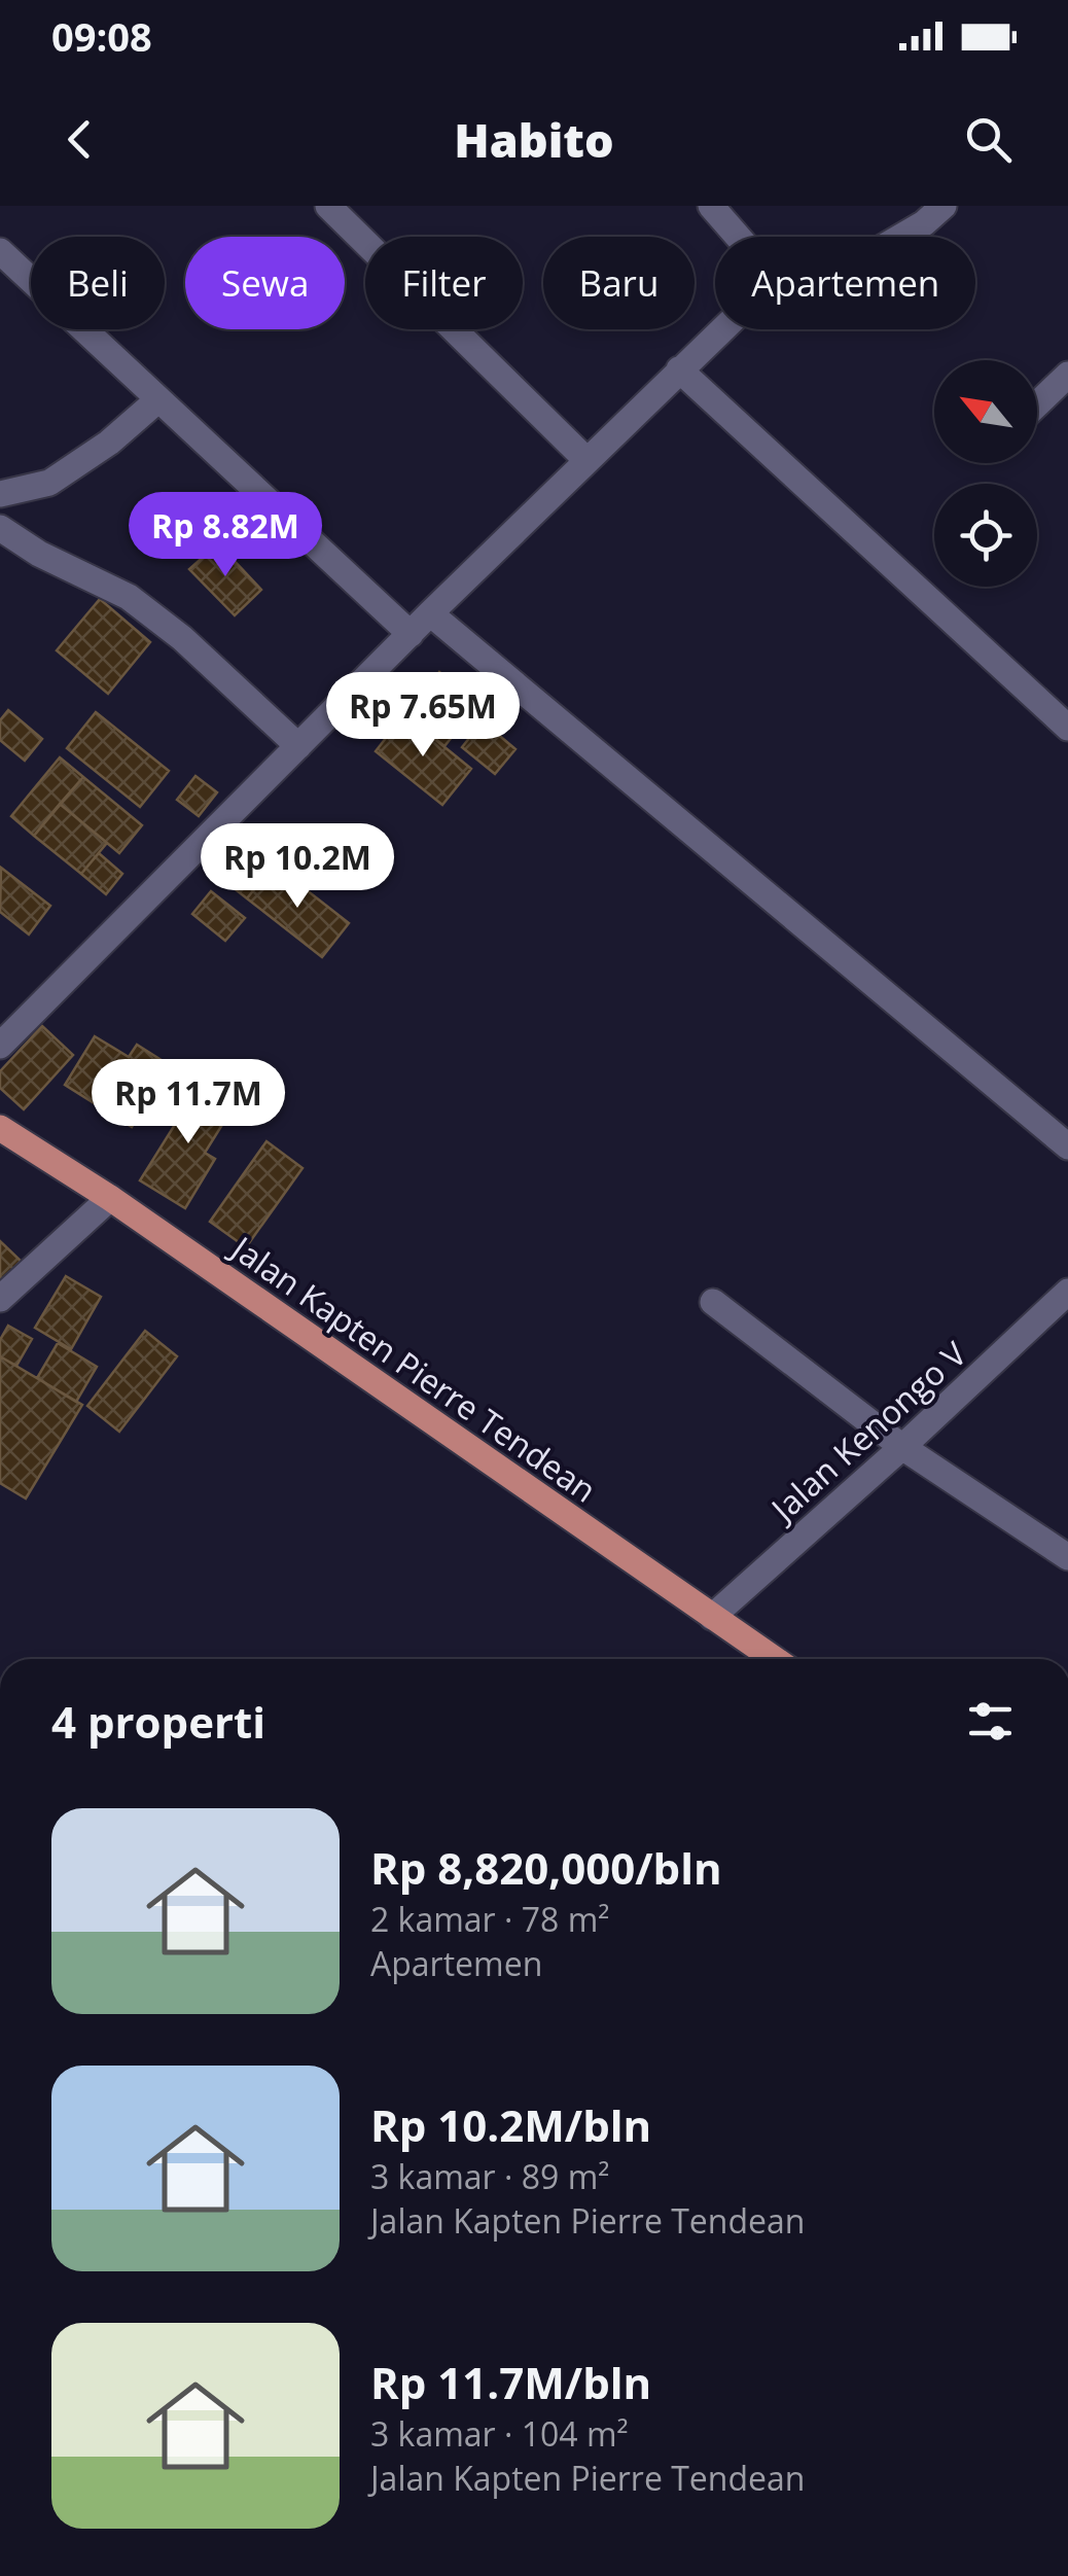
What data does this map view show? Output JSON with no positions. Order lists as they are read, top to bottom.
{
  "streets": {
    "main road": ["Jalan Kapten Pierre Tendean"],
    "street": ["Jalan Kenongo V"]
  },
  "crossings": [
    ["Jalan Kapten Pierre Tendean", "Jalan Kenongo V"]
  ],
  "north": "top left",
  "page": {
    "status": "09:08",
    "header": "Habito",
    "chip": [
      "Beli",
      "Sewa",
      "Filter",
      "Baru",
      "Apartemen"
    ],
    "price": [
      "Rp 8.82M",
      "Rp 7.65M",
      "Rp 10.2M",
      "Rp 11.7M"
    ],
    "heading": "4 properti",
    "list": [
      {
        "name": "Rp 8,820,000/bln",
        "note": "2 kamar · 78 m² · Apartemen"
      },
      {
        "name": "Rp 10.2M/bln",
        "note": "3 kamar · 89 m² · Jalan Kapten Pierre Tendean"
      },
      {
        "name": "Rp 11.7M/bln",
        "note": "3 kamar · 104 m² · Jalan Kapten Pierre Tendean"
      }
    ]
  }
}
